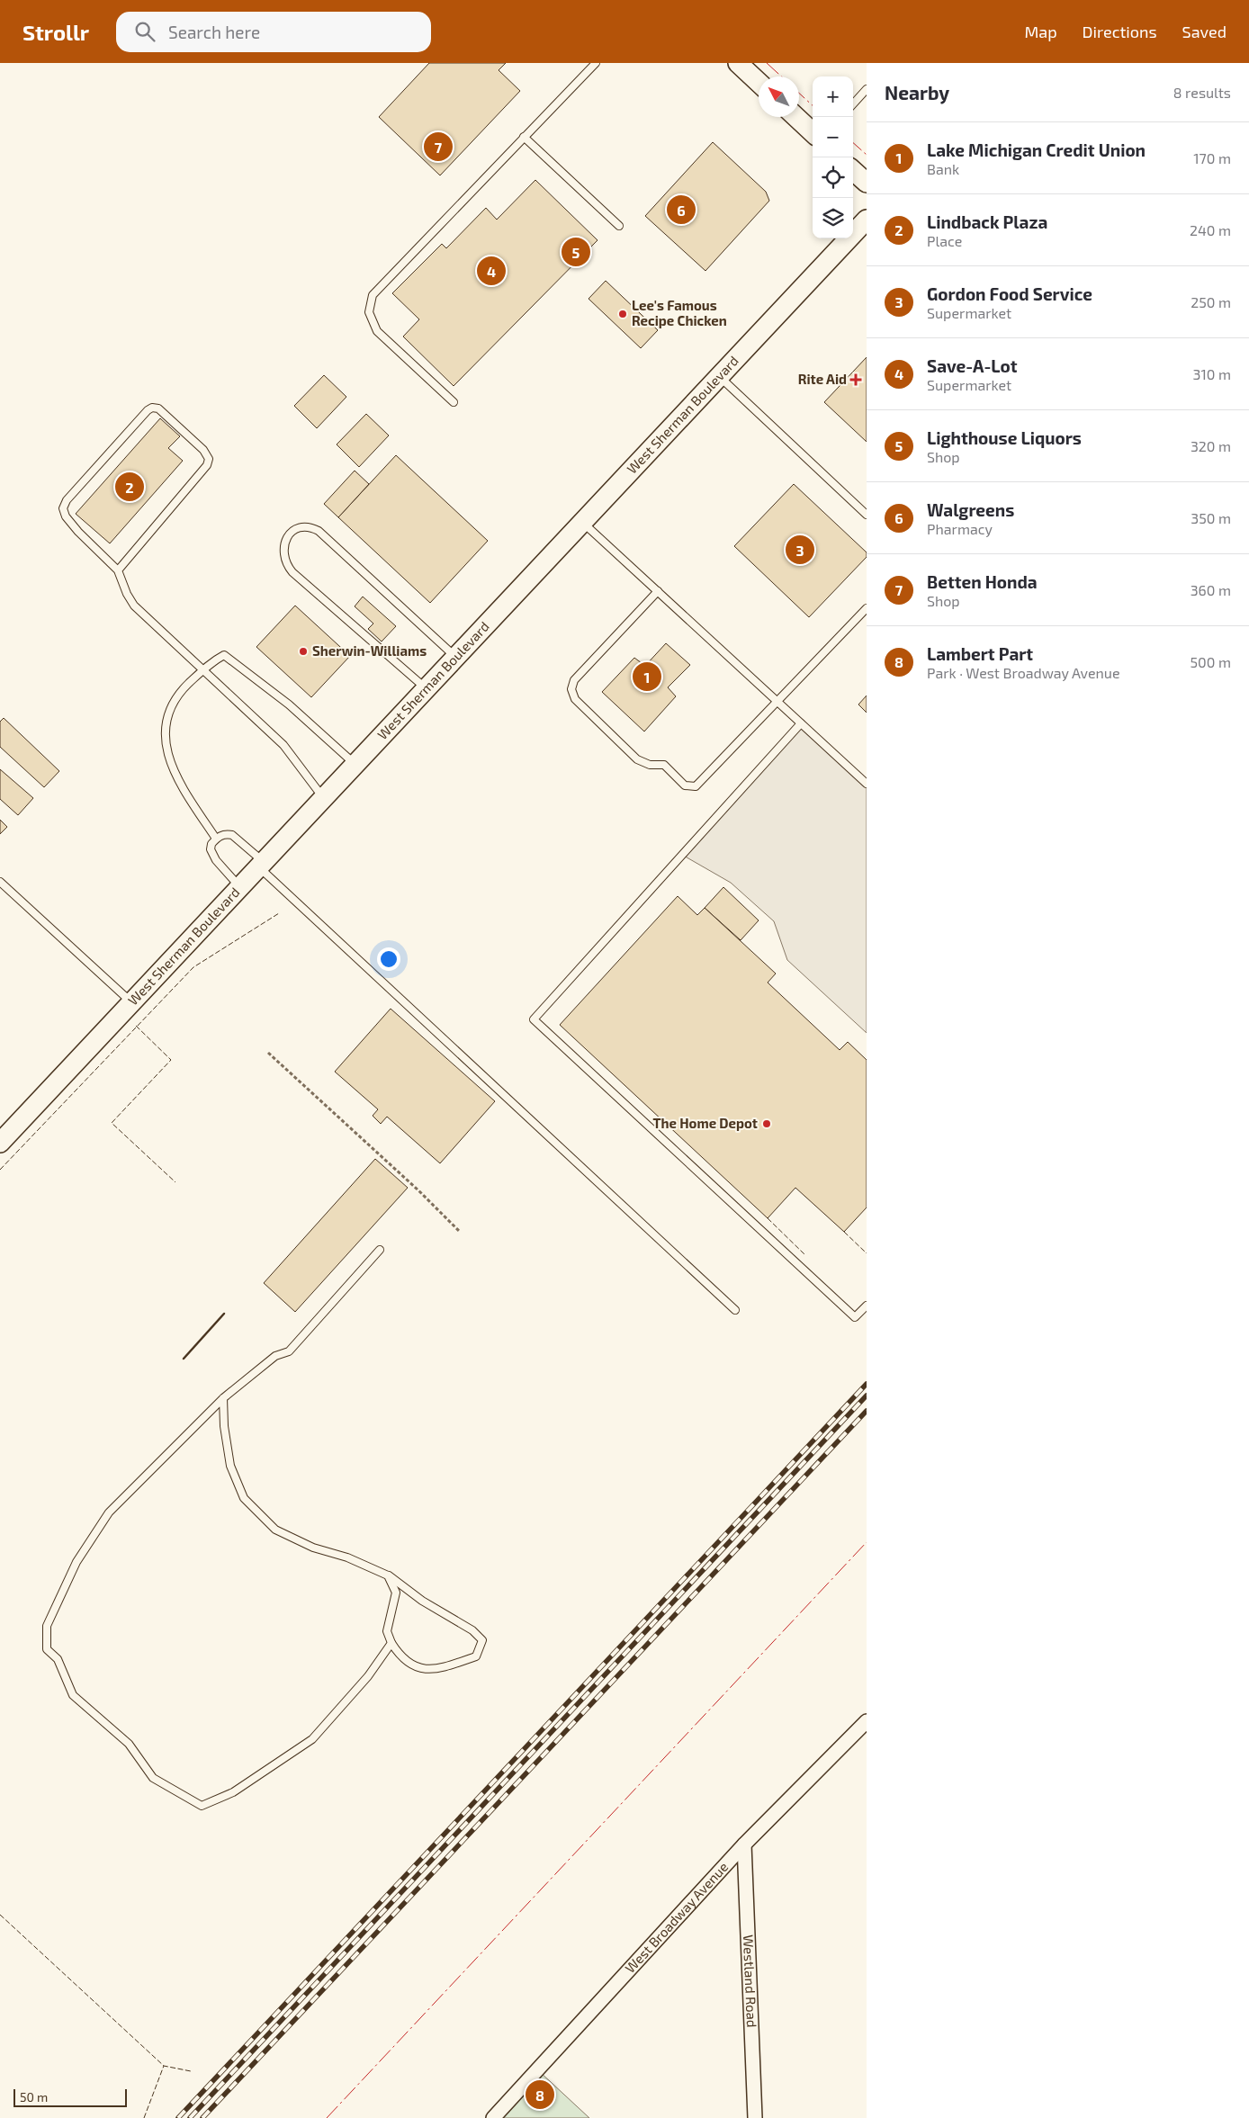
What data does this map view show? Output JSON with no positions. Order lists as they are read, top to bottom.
{
  "streets": {
    "main road": ["West Sherman Boulevard"],
    "street": ["West Broadway Avenue", "Westland Road"]
  },
  "crossings": [
    ["West Broadway Avenue", "Westland Road"]
  ],
  "places": {
    "other": ["Lee's Famous Recipe Chicken", "Sherwin-Williams", "The Home Depot"],
    "health": ["Rite Aid"]
  },
  "scale_bar": "50 m",
  "north": "top left",
  "page": {
    "header": "Strollr",
    "search": "Search here",
    "nav": ["Map", "Directions", "Saved"],
    "heading": ["Nearby", "8 results"],
    "map_buttons": ["+", "−"],
    "list": [
      {
        "mark": "1",
        "name": "Lake Michigan Credit Union",
        "note": "Bank",
        "value": "170 m"
      },
      {
        "mark": "2",
        "name": "Lindback Plaza",
        "note": "Place",
        "value": "240 m"
      },
      {
        "mark": "3",
        "name": "Gordon Food Service",
        "note": "Supermarket",
        "value": "250 m"
      },
      {
        "mark": "4",
        "name": "Save-A-Lot",
        "note": "Supermarket",
        "value": "310 m"
      },
      {
        "mark": "5",
        "name": "Lighthouse Liquors",
        "note": "Shop",
        "value": "320 m"
      },
      {
        "mark": "6",
        "name": "Walgreens",
        "note": "Pharmacy",
        "value": "350 m"
      },
      {
        "mark": "7",
        "name": "Betten Honda",
        "note": "Shop",
        "value": "360 m"
      },
      {
        "mark": "8",
        "name": "Lambert Part",
        "note": "Park · West Broadway Avenue",
        "value": "500 m"
      }
    ],
    "pins": [
      "7",
      "6",
      "5",
      "4",
      "2",
      "3",
      "1",
      "8"
    ],
    "scale": "50 m"
  }
}
